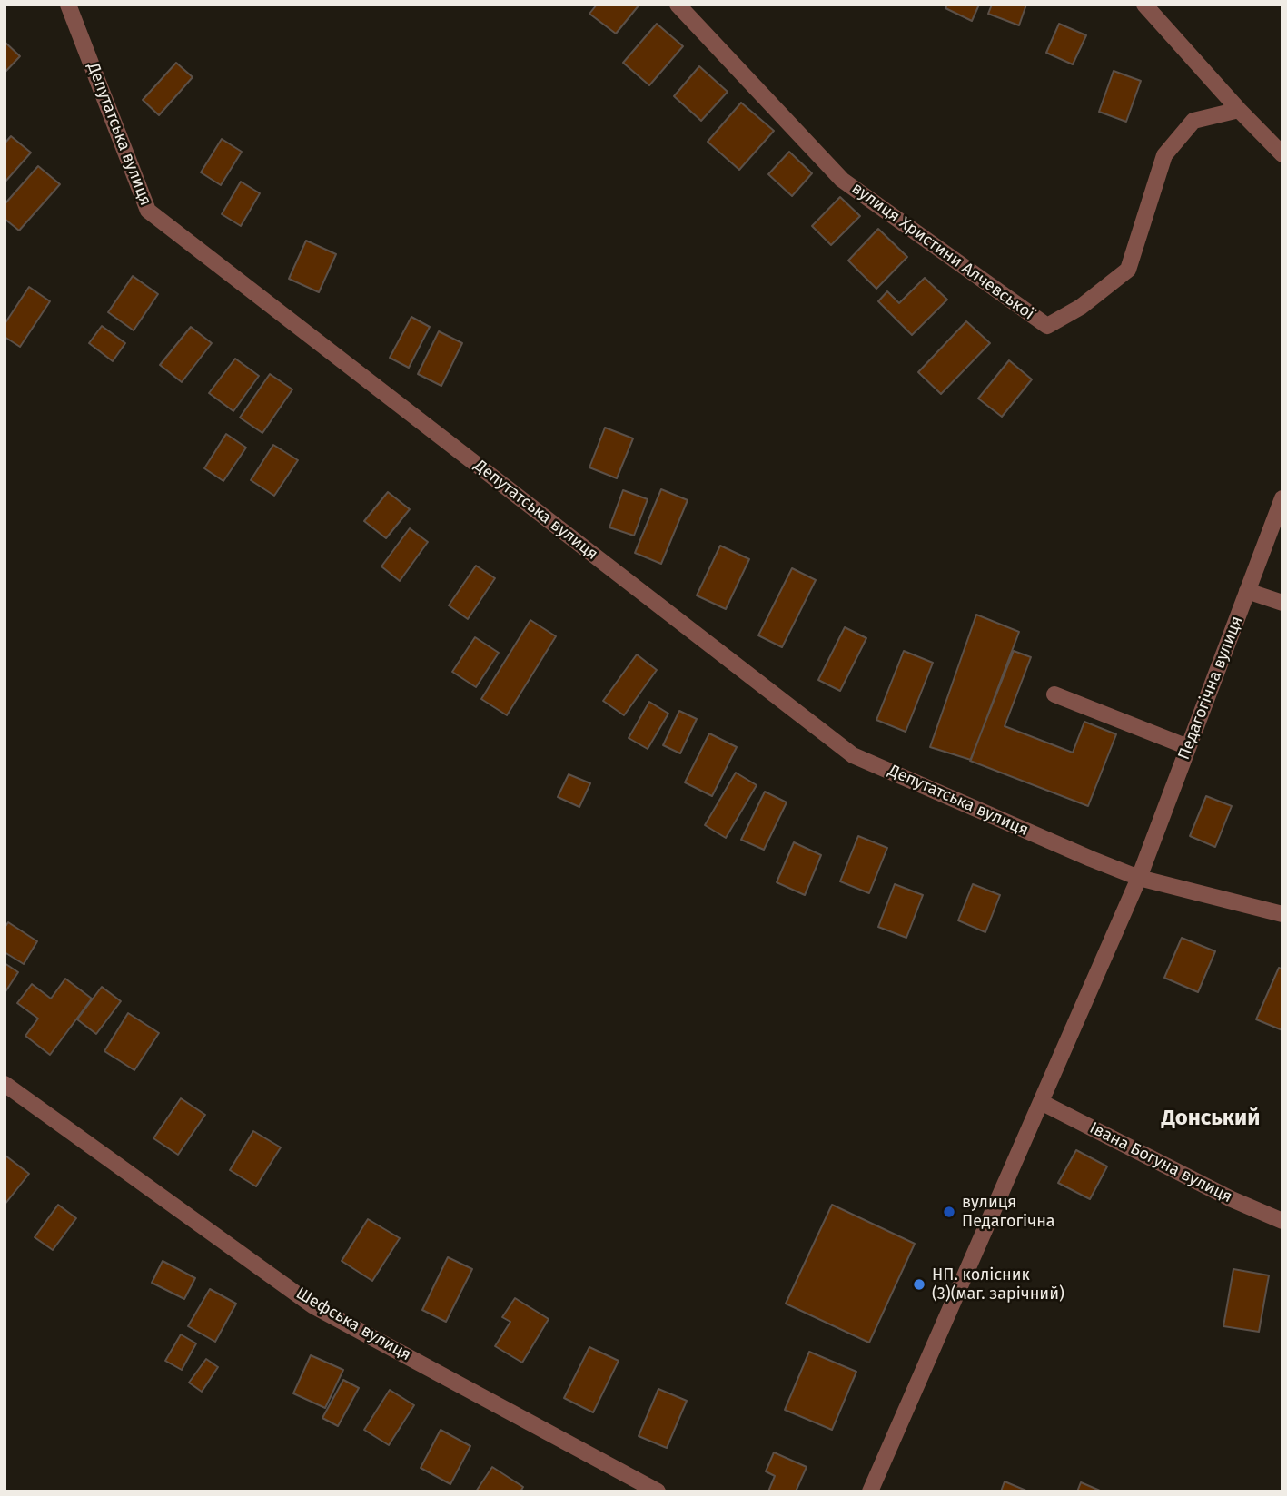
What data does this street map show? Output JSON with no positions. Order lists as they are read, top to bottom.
{
  "streets": {
    "street": [
      "Депутатська вулиця",
      "вулиця Христини Алчевської",
      "Педагогічна вулиця",
      "Івана Богуна вулиця",
      "Шефська вулиця"
    ]
  },
  "crossings": [
    ["Депутатська вулиця", "Педагогічна вулиця"],
    ["Педагогічна вулиця", "Івана Богуна вулиця"]
  ],
  "districts": ["Донський"],
  "places": ["вулиця Педагогічна", "НП. колісник (3)(маг. зарічний)"]
}
